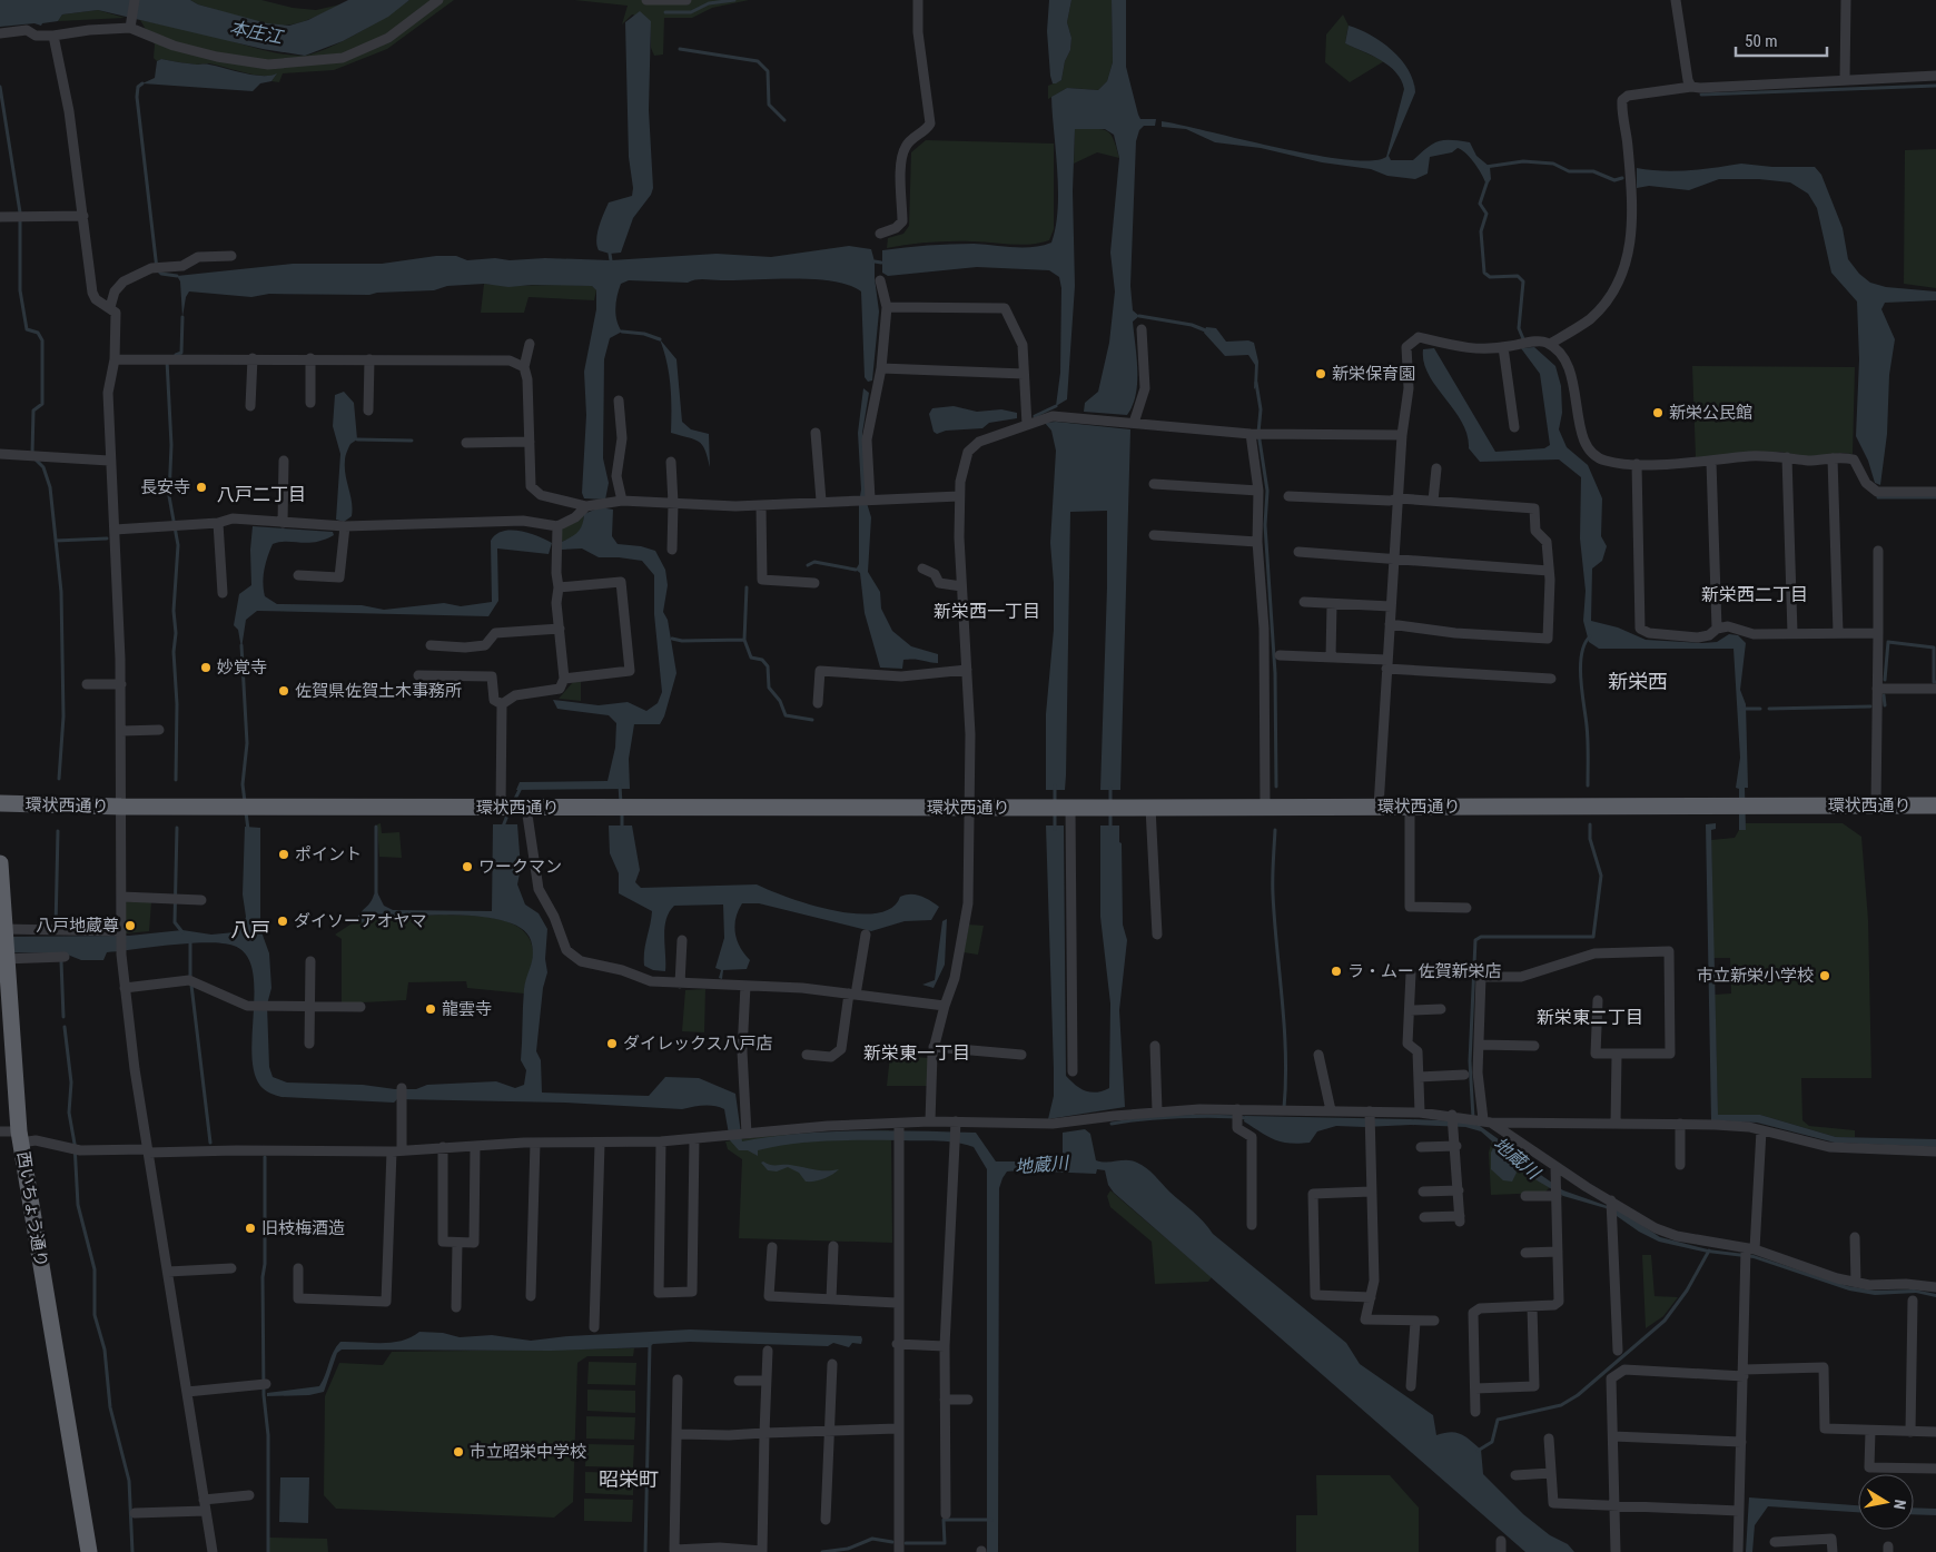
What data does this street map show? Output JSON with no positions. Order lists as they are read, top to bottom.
{
  "streets": {
    "highway": ["環状西通り", "西いちょう通り"]
  },
  "districts": [
    "八戸二丁目",
    "新栄西二丁目",
    "新栄西一丁目",
    "新栄西",
    "八戸",
    "新栄東二丁目",
    "新栄東一丁目",
    "昭栄町"
  ],
  "water": ["本庄江", "地蔵川"],
  "places": [
    "新栄保育園",
    "新栄公民館",
    "長安寺",
    "妙覚寺",
    "佐賀県佐賀土木事務所",
    "ポイント",
    "ワークマン",
    "ダイソーアオヤマ",
    "八戸地蔵尊",
    "ラ・ムー 佐賀新栄店",
    "市立新栄小学校",
    "龍雲寺",
    "ダイレックス八戸店",
    "旧枝梅酒造",
    "市立昭栄中学校"
  ],
  "scale_bar": "50 m",
  "north": "right"
}
